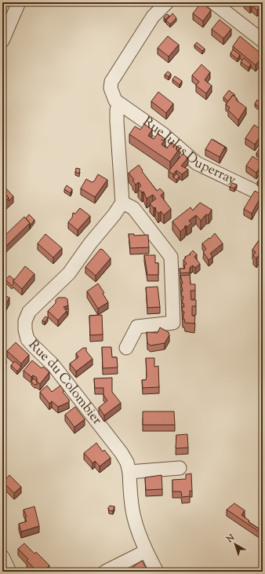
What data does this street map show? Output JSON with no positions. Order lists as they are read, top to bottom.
{
  "streets": {
    "street": ["Rue Jules Duperray", "Rue du Colombier"]
  },
  "north": "top left"
}
